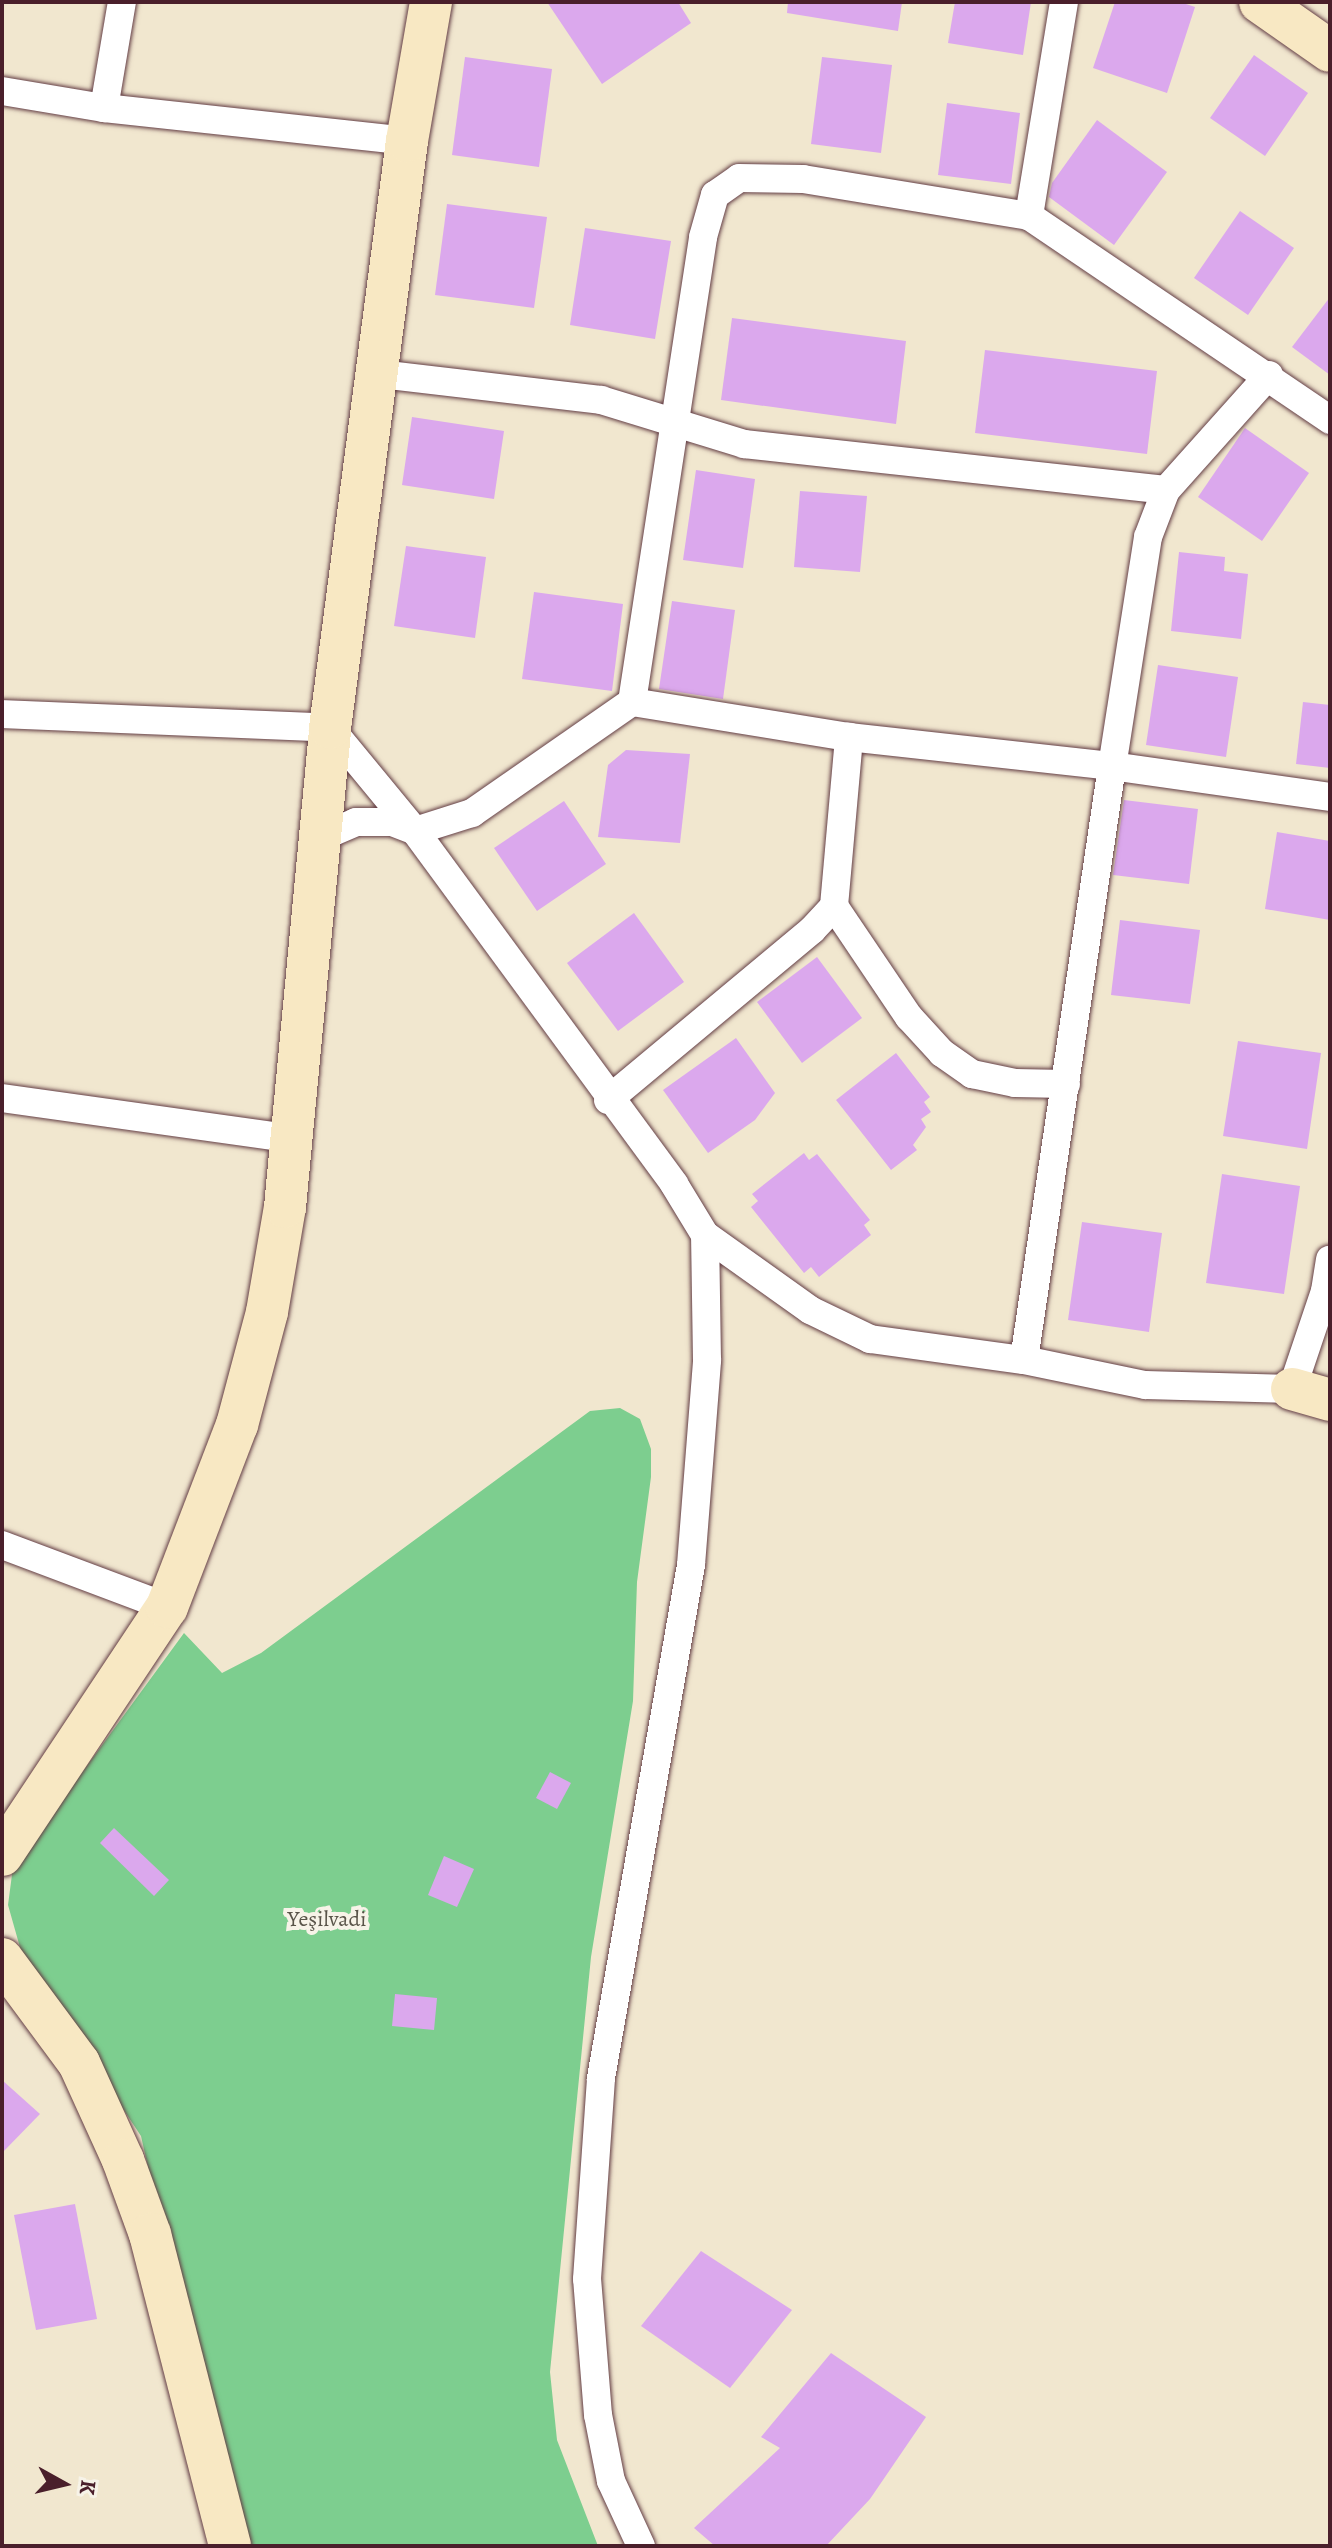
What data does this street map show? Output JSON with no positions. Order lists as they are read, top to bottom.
{
  "parks": ["Yeşilvadi"],
  "north": "right"
}
